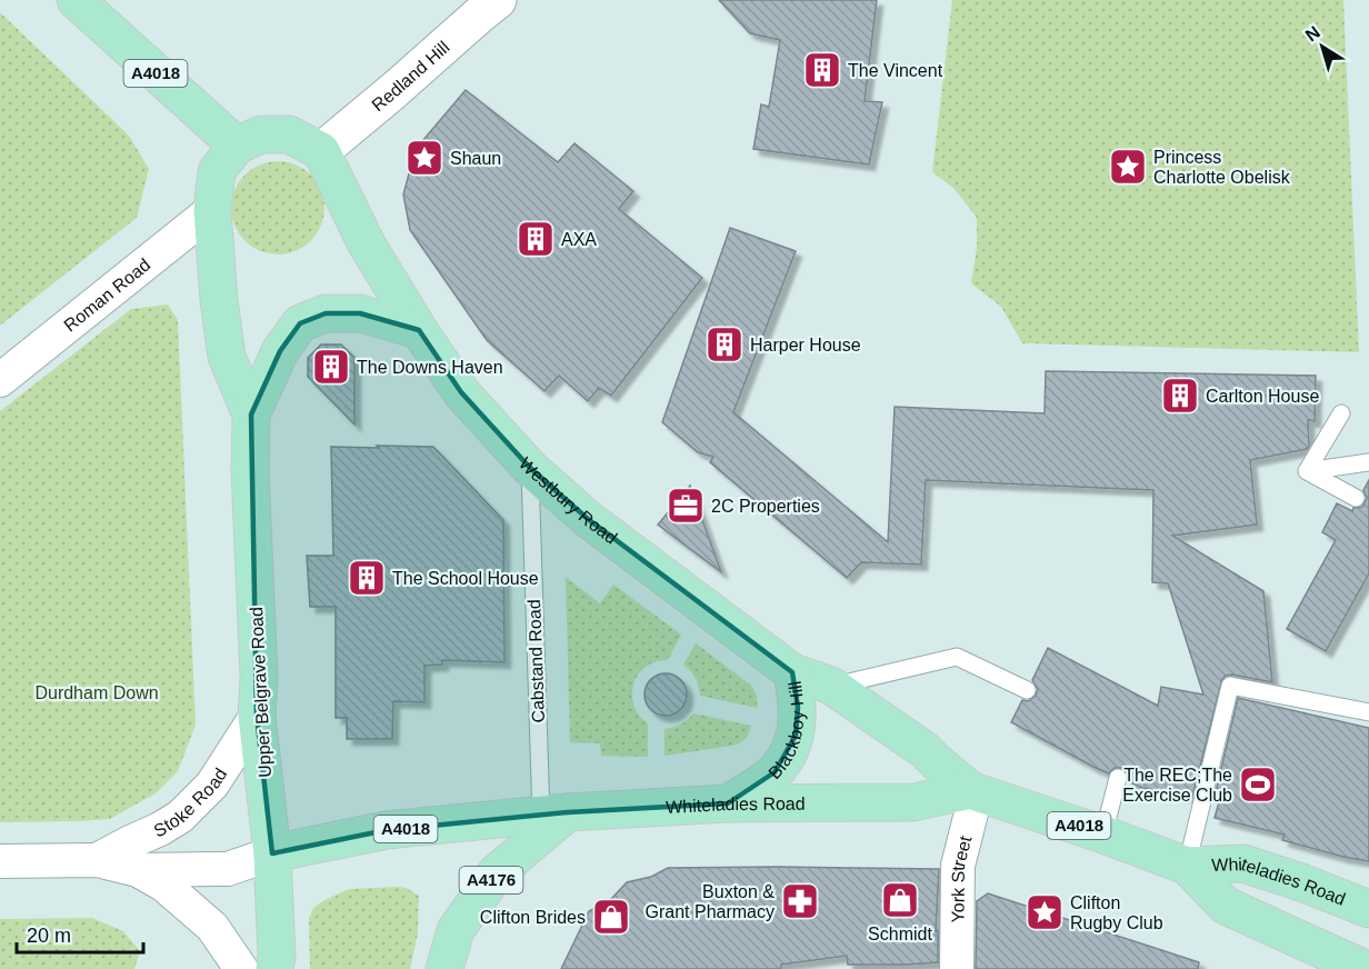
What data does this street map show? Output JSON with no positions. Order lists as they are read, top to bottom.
{
  "streets": {
    "main road": [
      "A4018",
      "Redland Hill",
      "Westbury Road",
      "Upper Belgrave Road",
      "Blackboy Hill",
      "Whiteladies Road",
      "A4176"
    ],
    "street": ["Roman Road", "Stoke Road", "York Street"],
    "lane": ["Cabstand Road"]
  },
  "crossings": [
    ["A4018", "Upper Belgrave Road"],
    ["Redland Hill", "Westbury Road"],
    ["Roman Road", "Upper Belgrave Road"],
    ["Westbury Road", "Cabstand Road"],
    ["Westbury Road", "Upper Belgrave Road"],
    ["Westbury Road", "Blackboy Hill"],
    ["Westbury Road", "Whiteladies Road"],
    ["Westbury Road", "York Street"],
    ["Cabstand Road", "Whiteladies Road"],
    ["Cabstand Road", "A4176"],
    ["Upper Belgrave Road", "Stoke Road"],
    ["Upper Belgrave Road", "Whiteladies Road"],
    ["Blackboy Hill", "Whiteladies Road"],
    ["Stoke Road", "Whiteladies Road"],
    ["Whiteladies Road", "A4176"],
    ["Whiteladies Road", "York Street"]
  ],
  "parks": ["Durdham Down"],
  "places": {
    "building": [
      "The Vincent",
      "AXA",
      "Harper House",
      "The Downs Haven",
      "Carlton House",
      "The School House"
    ],
    "place": ["Shaun", "Princess Charlotte Obelisk", "Clifton Rugby Club"],
    "office": ["2C Properties"],
    "sports": ["The REC;The Exercise Club"],
    "shop": ["Schmidt", "Clifton Brides"],
    "pharmacy": ["Buxton & Grant Pharmacy"]
  },
  "scale_bar": "20 m",
  "north": "top left"
}
